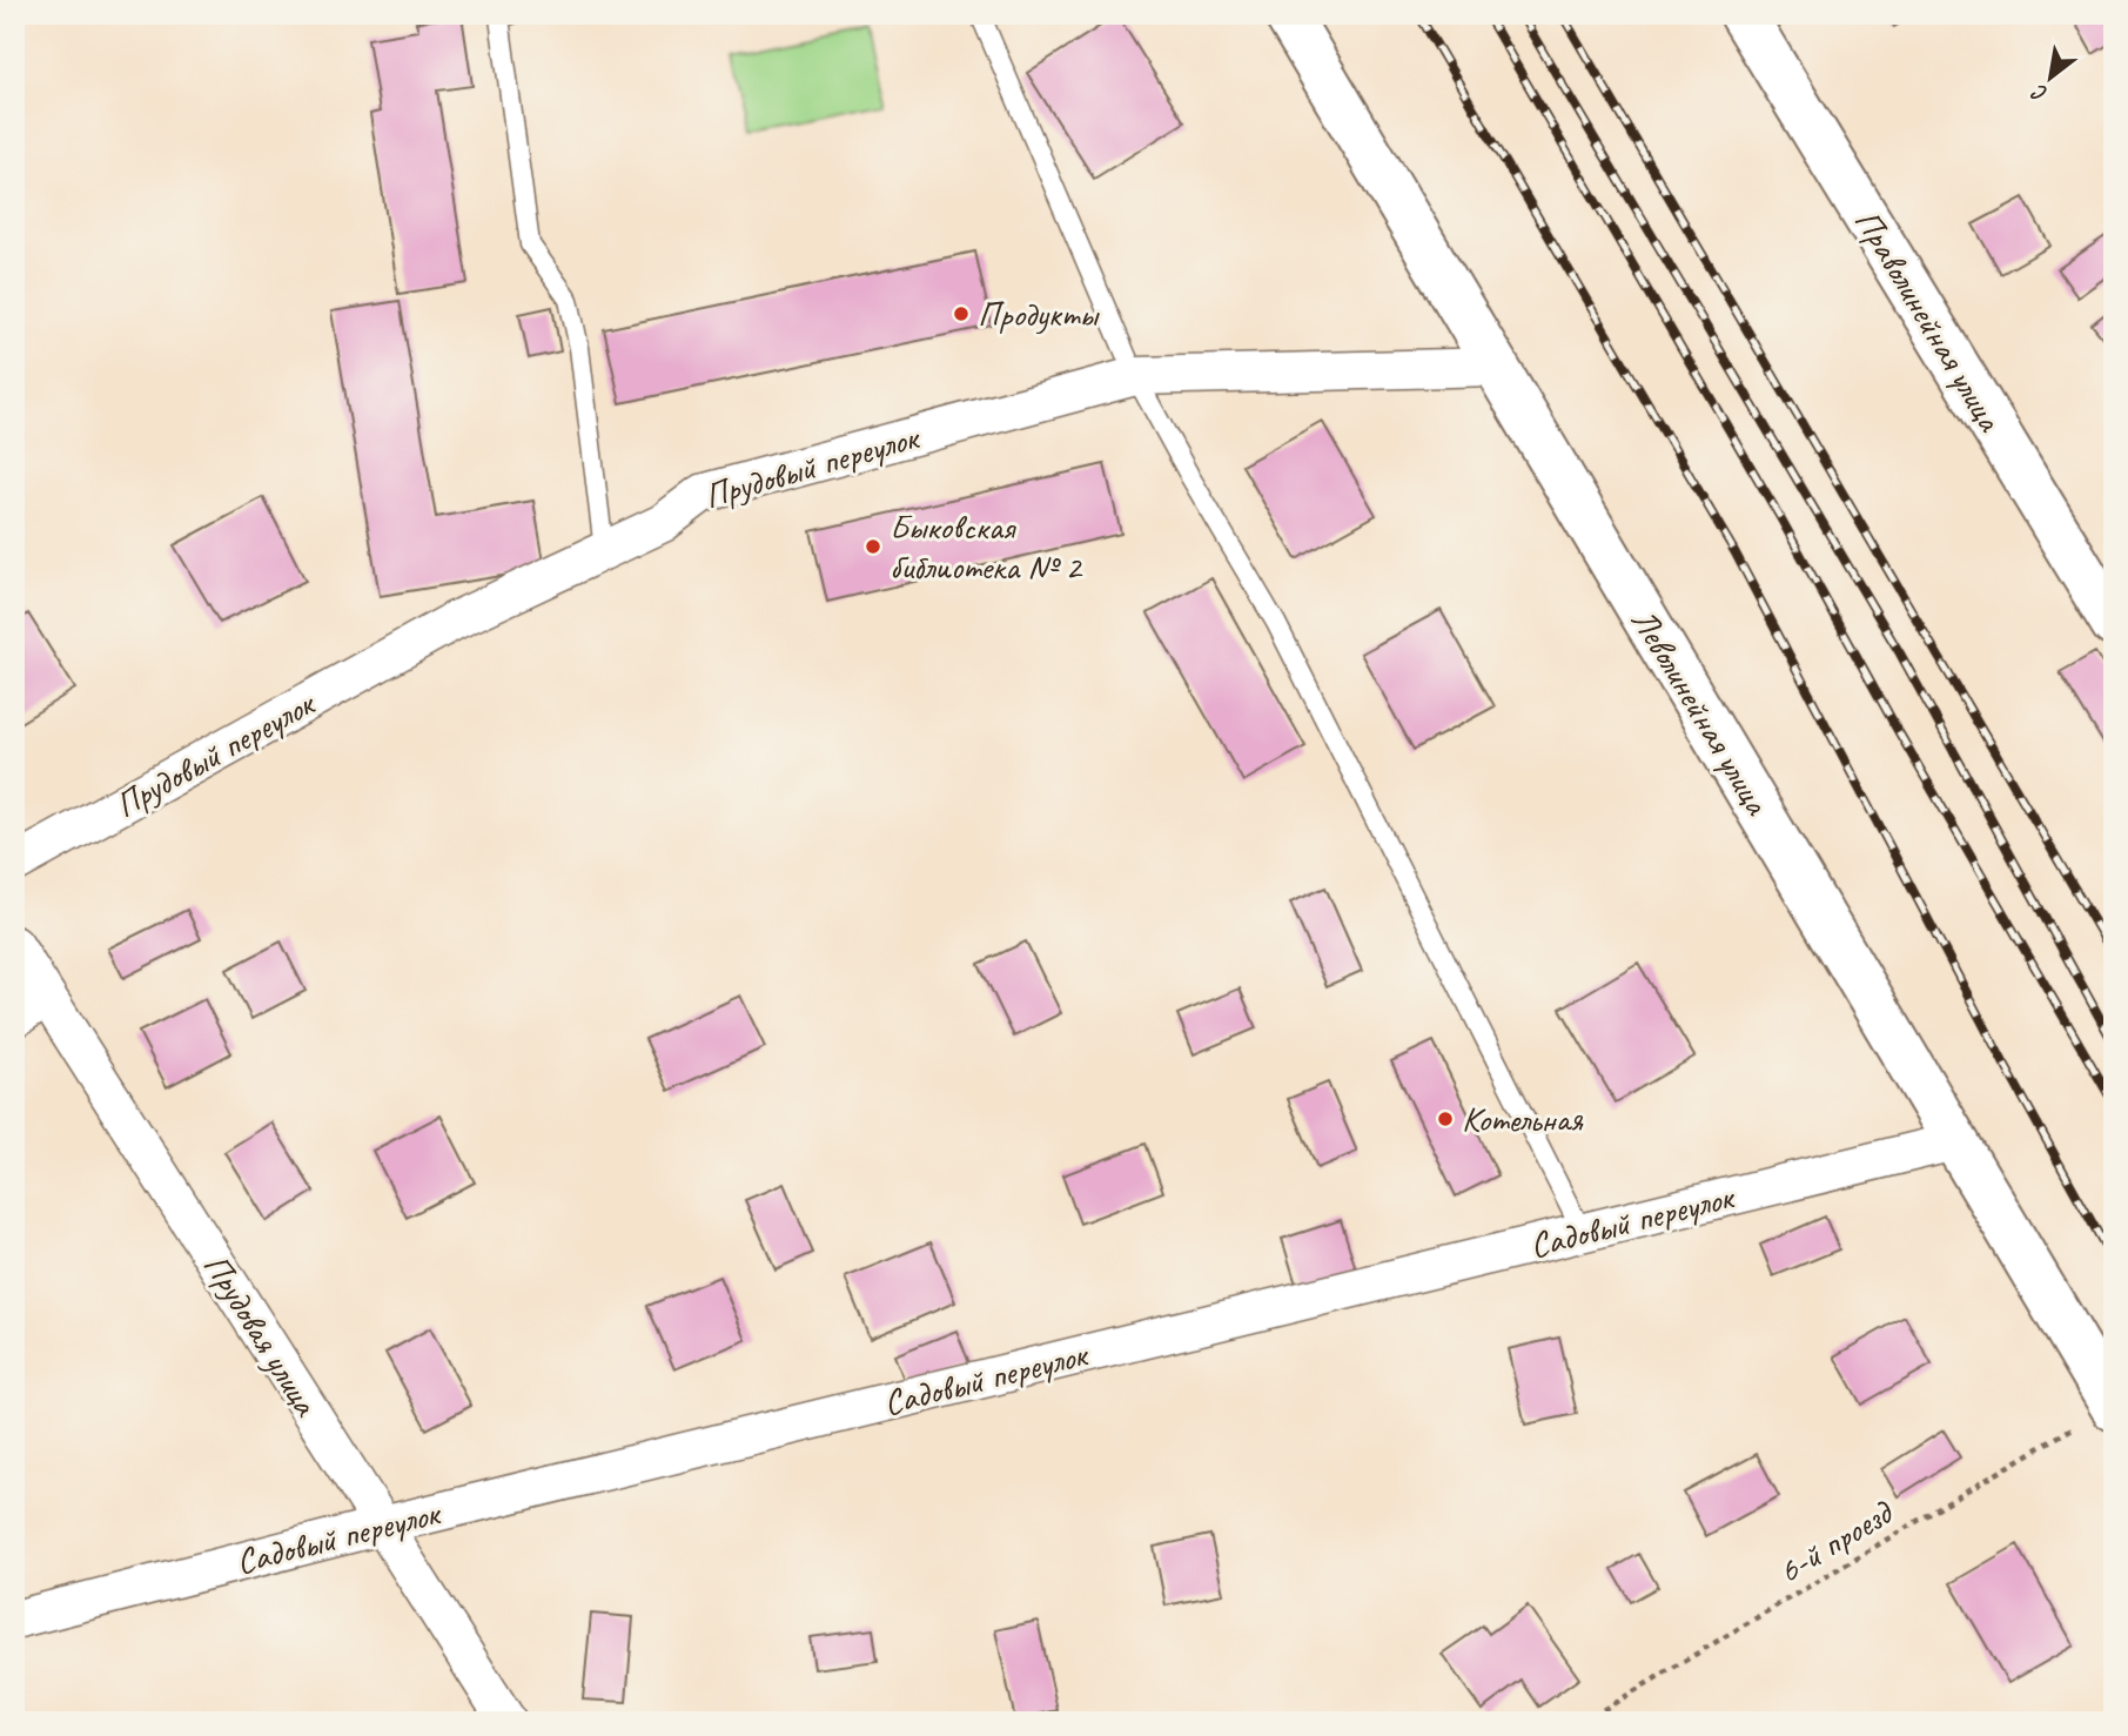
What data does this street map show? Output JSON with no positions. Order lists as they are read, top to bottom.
{
  "streets": {
    "main road": ["Праволинейная улица", "Леволинейная улица"],
    "street": ["Прудовый переулок", "Садовый переулок", "Прудовая улица"],
    "path": ["6-й проезд"]
  },
  "crossings": [
    ["Прудовый переулок", "Леволинейная улица"],
    ["Леволинейная улица", "Садовый переулок"],
    ["Леволинейная улица", "6-й проезд"],
    ["Садовый переулок", "Прудовая улица"]
  ],
  "places": ["Продукты", "Быковская библиотека № 2", "Котельная"],
  "north": "bottom left"
}
